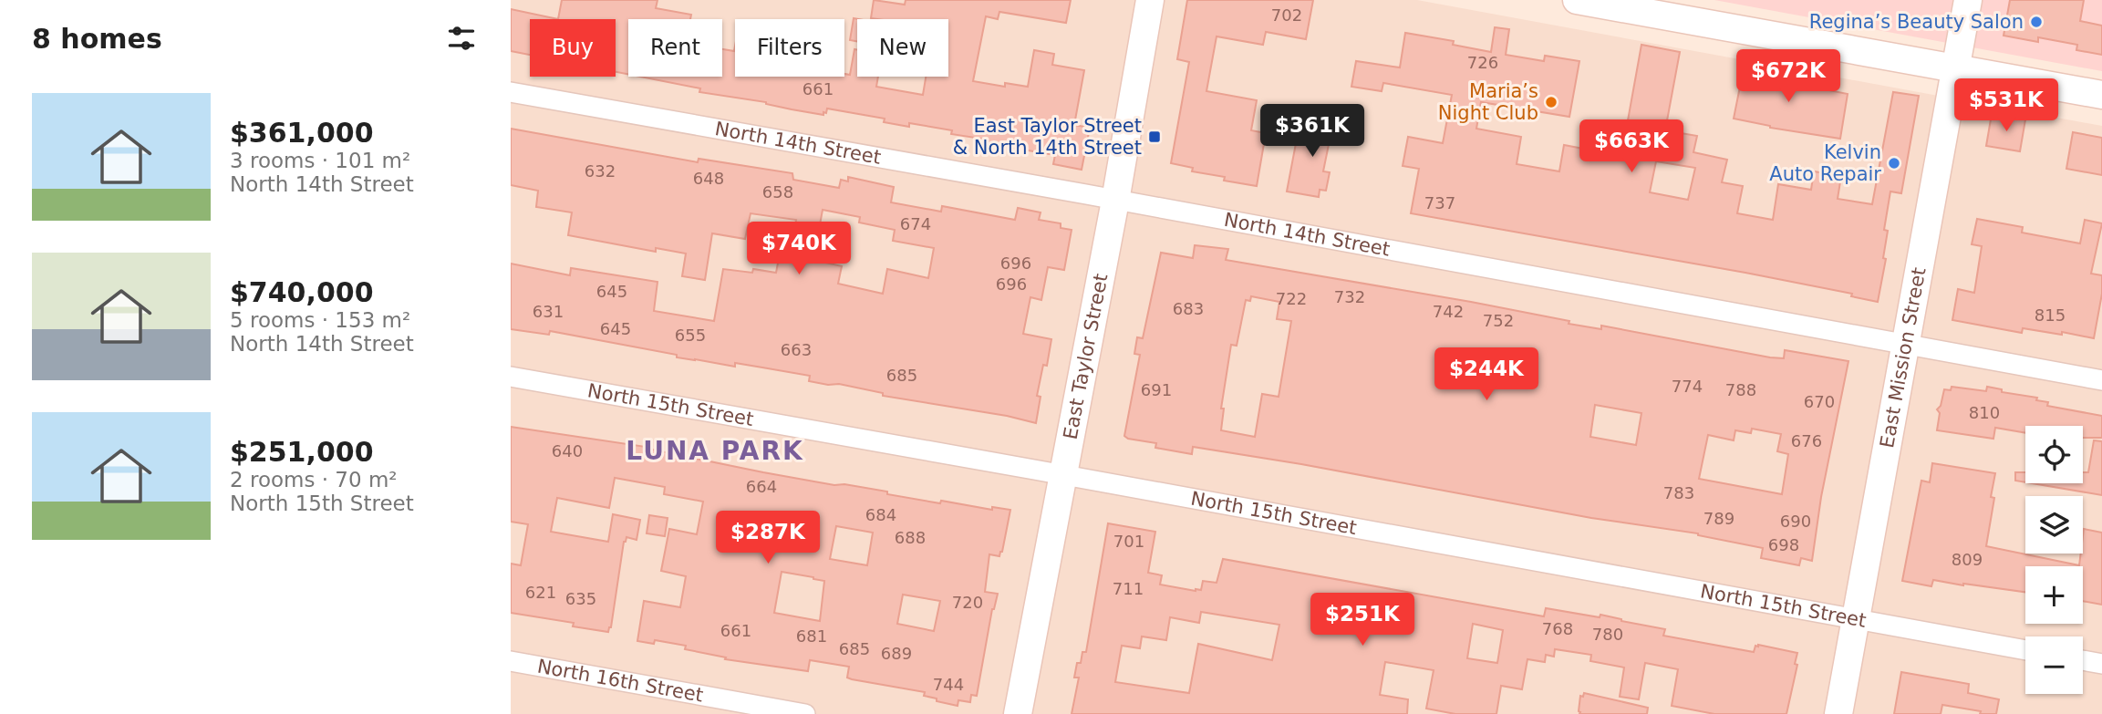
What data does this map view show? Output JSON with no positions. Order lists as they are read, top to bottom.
{
  "streets": {
    "main road": ["East Taylor Street", "East Mission Street"],
    "street": ["North 14th Street", "North 15th Street", "North 16th Street"]
  },
  "crossings": [
    ["North 14th Street", "East Taylor Street"],
    ["North 14th Street", "East Mission Street"],
    ["East Taylor Street", "North 15th Street"],
    ["East Mission Street", "North 15th Street"]
  ],
  "districts": ["LUNA PARK"],
  "places": {
    "other": ["Regina’s Beauty Salon", "Maria’s Night Club", "Kelvin Auto Repair"],
    "transit": ["East Taylor Street & North 14th Street"]
  },
  "house_numbers": [
    "702",
    "726",
    "661",
    "632",
    "648",
    "658",
    "737",
    "674",
    "696",
    "696",
    "645",
    "732",
    "722",
    "683",
    "631",
    "742",
    "815",
    "752",
    "645",
    "655",
    "663",
    "685",
    "774",
    "691",
    "788",
    "670",
    "810",
    "676",
    "640",
    "664",
    "783",
    "684",
    "789",
    "690",
    "688",
    "701",
    "698",
    "809",
    "711",
    "621",
    "635",
    "720",
    "768",
    "661",
    "780",
    "681",
    "685",
    "689",
    "744"
  ],
  "page": {
    "heading": "8 homes",
    "chip": [
      "Buy",
      "Rent",
      "Filters",
      "New"
    ],
    "price": [
      "$672K",
      "$531K",
      "$361K",
      "$663K",
      "$740K",
      "$244K",
      "$287K",
      "$251K"
    ],
    "list": [
      {
        "name": "$361,000",
        "note": "3 rooms · 101 m² · North 14th Street"
      },
      {
        "name": "$740,000",
        "note": "5 rooms · 153 m² · North 14th Street"
      },
      {
        "name": "$251,000",
        "note": "2 rooms · 70 m² · North 15th Street"
      }
    ],
    "map_buttons": ["+", "−"]
  }
}
